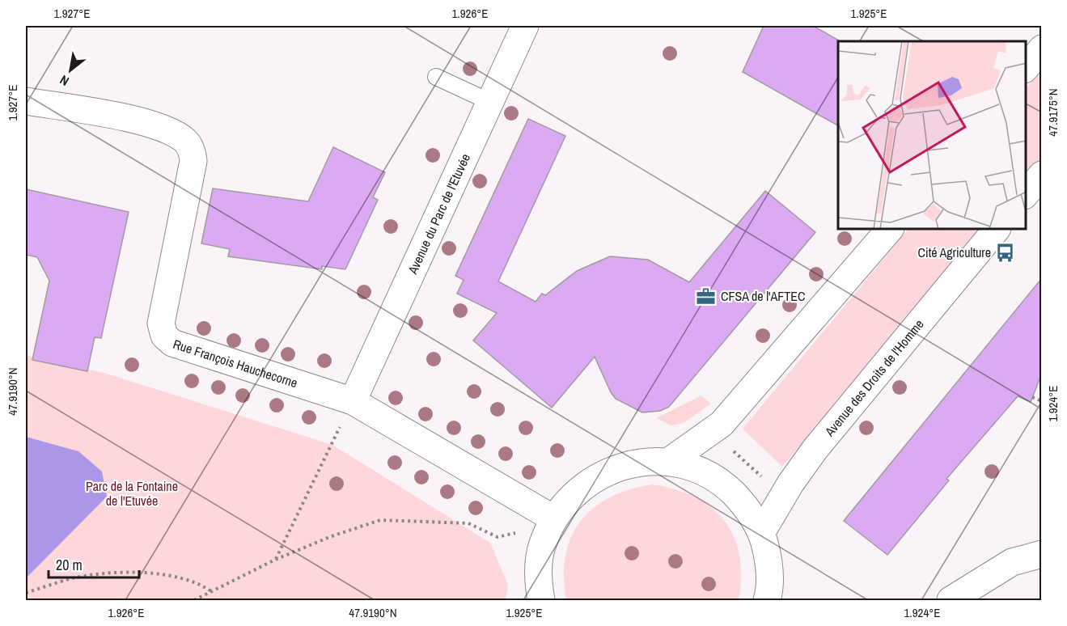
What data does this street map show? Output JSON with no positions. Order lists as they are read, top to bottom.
{
  "streets": {
    "street": ["Avenue du Parc de l'Etuvée", "Rue François Hauchecorne", "Avenue des Droits de l'Homme"]
  },
  "crossings": [
    ["Avenue du Parc de l'Etuvée", "Rue François Hauchecorne"]
  ],
  "parks": ["Parc de la Fontaine de l'Etuvée"],
  "places": {
    "bus stop": ["Cité Agriculture"],
    "office": ["CFSA de l'AFTEC"]
  },
  "scale_bar": "20 m",
  "north": "bottom left",
  "coordinates": [
    "1.927°E",
    "1.926°E",
    "1.925°E",
    "47.9175°N",
    "47.9190°N",
    "1.924°E"
  ]
}
